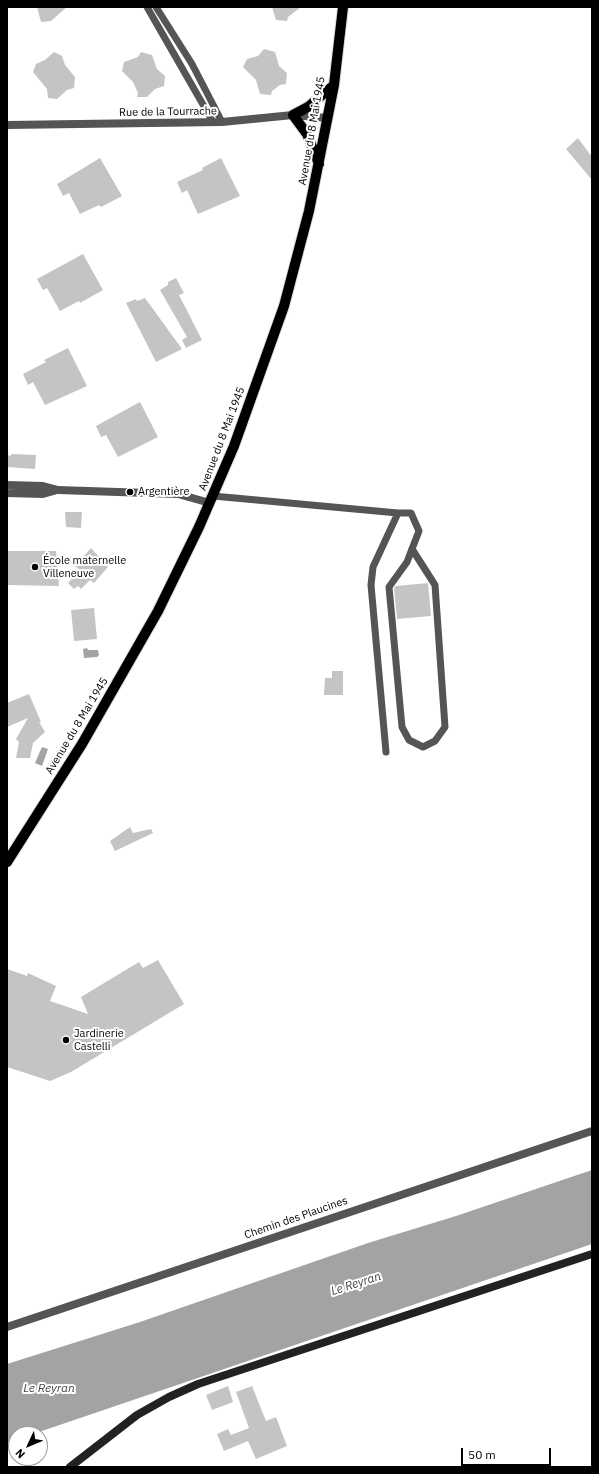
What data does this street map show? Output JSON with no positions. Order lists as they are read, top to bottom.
{
  "streets": {
    "main road": ["Avenue du 8 Mai 1945"],
    "street": ["Rue de la Tourrache", "Chemin des Plaucines"]
  },
  "crossings": [
    ["Rue de la Tourrache", "Avenue du 8 Mai 1945"]
  ],
  "water": ["Le Reyran"],
  "places": ["Argentière", "École maternelle Villeneuve", "Jardinerie Castelli"],
  "scale_bar": "50 m",
  "north": "bottom left"
}
